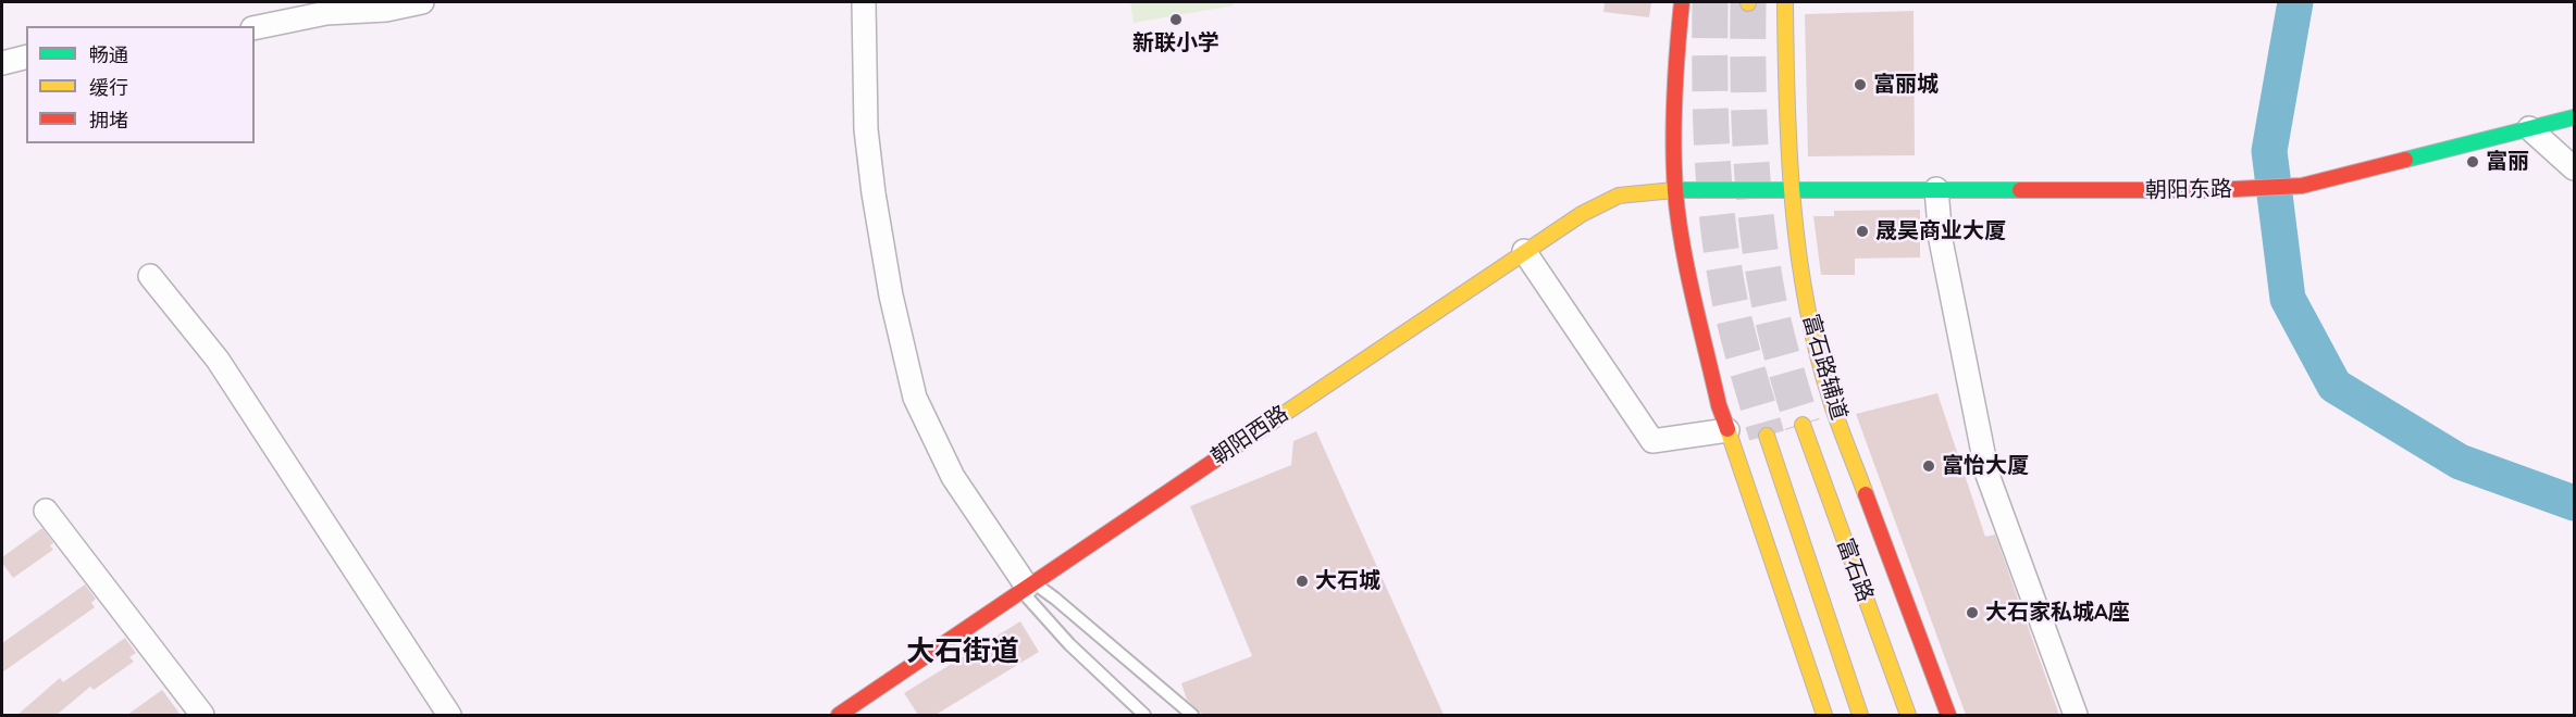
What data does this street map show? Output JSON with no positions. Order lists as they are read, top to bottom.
{
  "streets": {
    "main road": [
      "朝阳东路",
      "富石路辅道",
      "朝阳西路",
      "富石路"
    ]
  },
  "crossings": [
    ["朝阳东路", "富石路辅道"],
    ["朝阳东路", "朝阳西路"]
  ],
  "districts": ["大石街道"],
  "places": [
    "新联小学",
    "富丽城",
    "富丽",
    "晟昊商业大厦",
    "富怡大厦",
    "大石城",
    "大石家私城A座"
  ],
  "legend": ["畅通", "缓行", "拥堵"]
}
